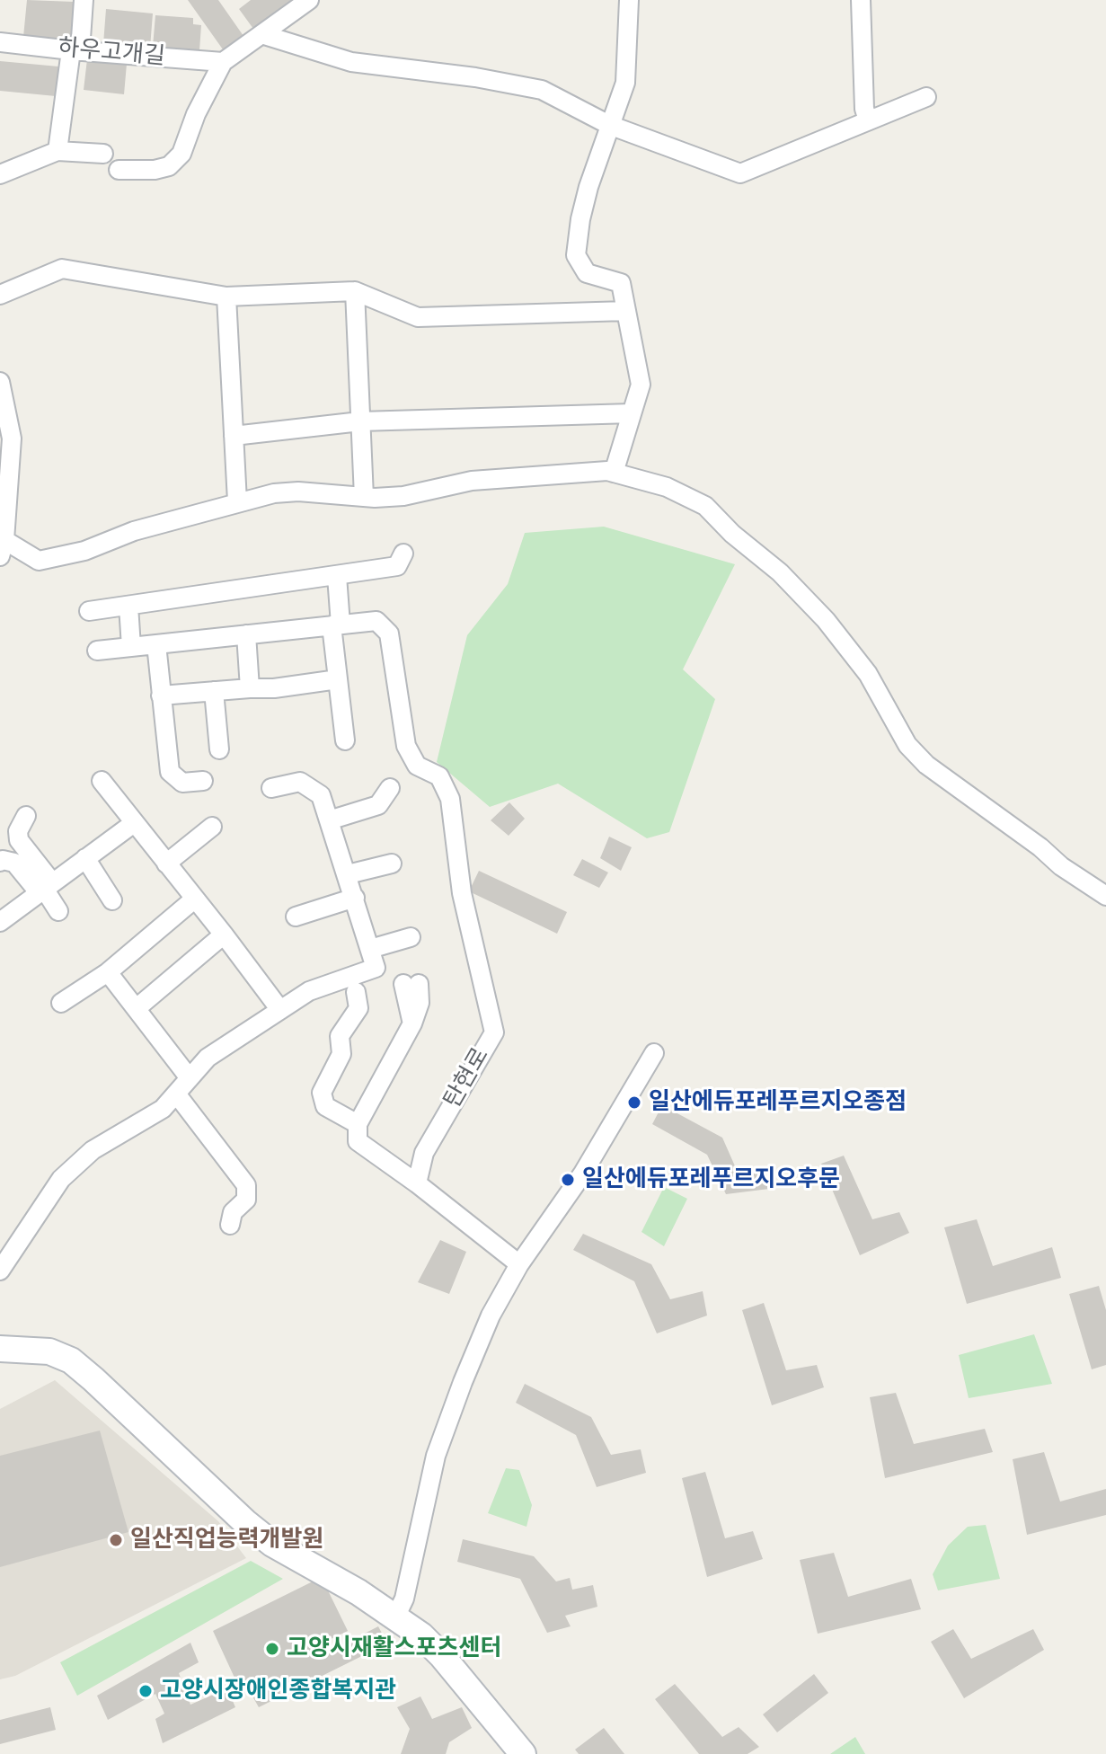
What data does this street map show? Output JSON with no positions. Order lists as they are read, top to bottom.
{
  "streets": {
    "street": ["하우고개길", "탄현로"]
  },
  "places": [
    "일산에듀포레푸르지오종점",
    "일산에듀포레푸르지오후문",
    "일산직업능력개발원",
    "고양시재활스포츠센터",
    "고양시장애인종합복지관"
  ]
}
